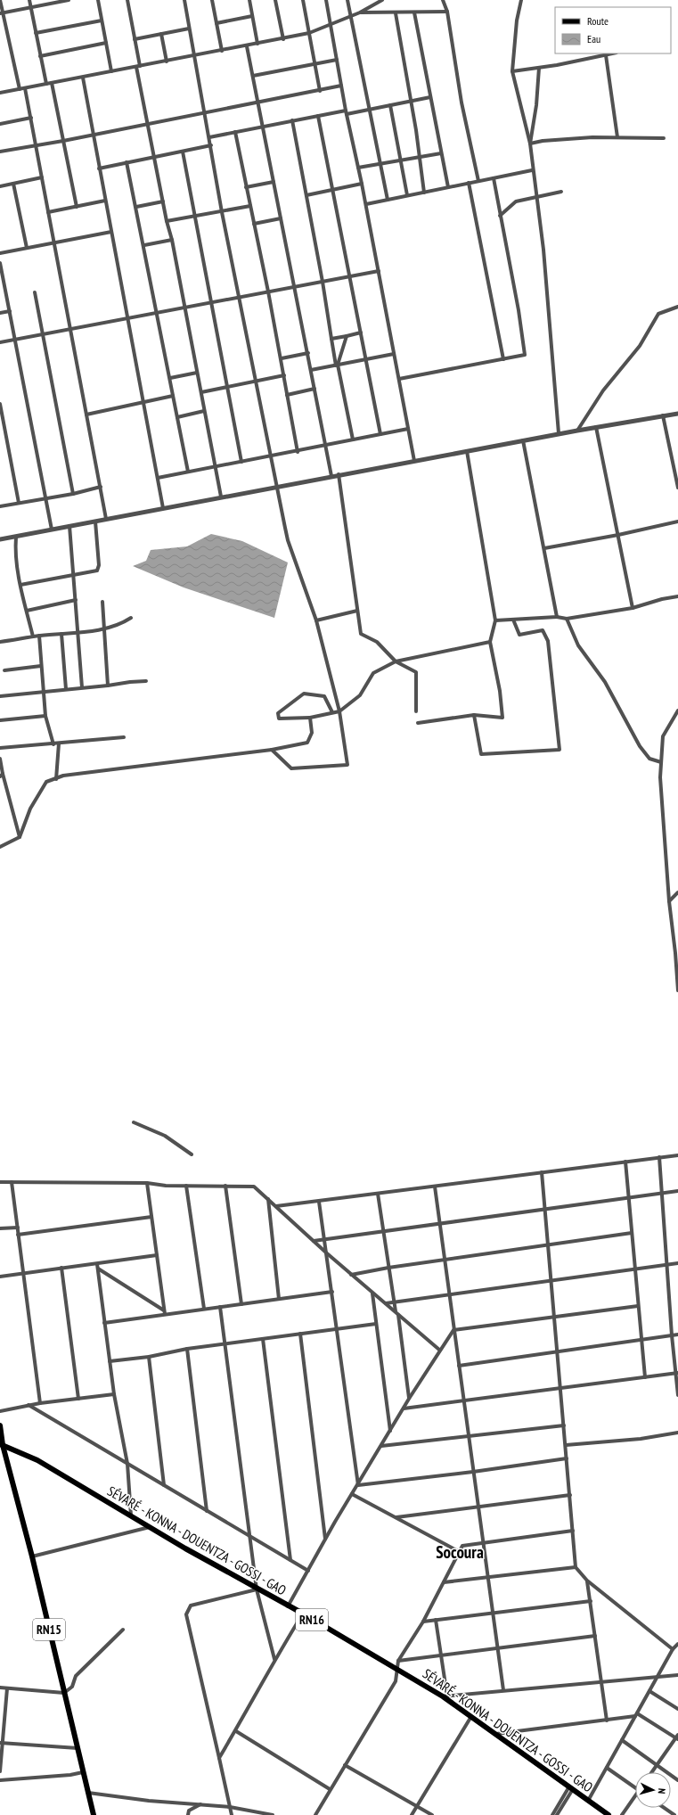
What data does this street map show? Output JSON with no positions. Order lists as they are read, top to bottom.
{
  "streets": {
    "main road": ["SÉVARÉ - KONNA - DOUENTZA - GOSSI - GAO", "RN16", "RN15"]
  },
  "crossings": [
    ["SÉVARÉ - KONNA - DOUENTZA - GOSSI - GAO", "RN15"]
  ],
  "districts": ["Socoura"],
  "legend": ["Route", "Eau"],
  "north": "right"
}
